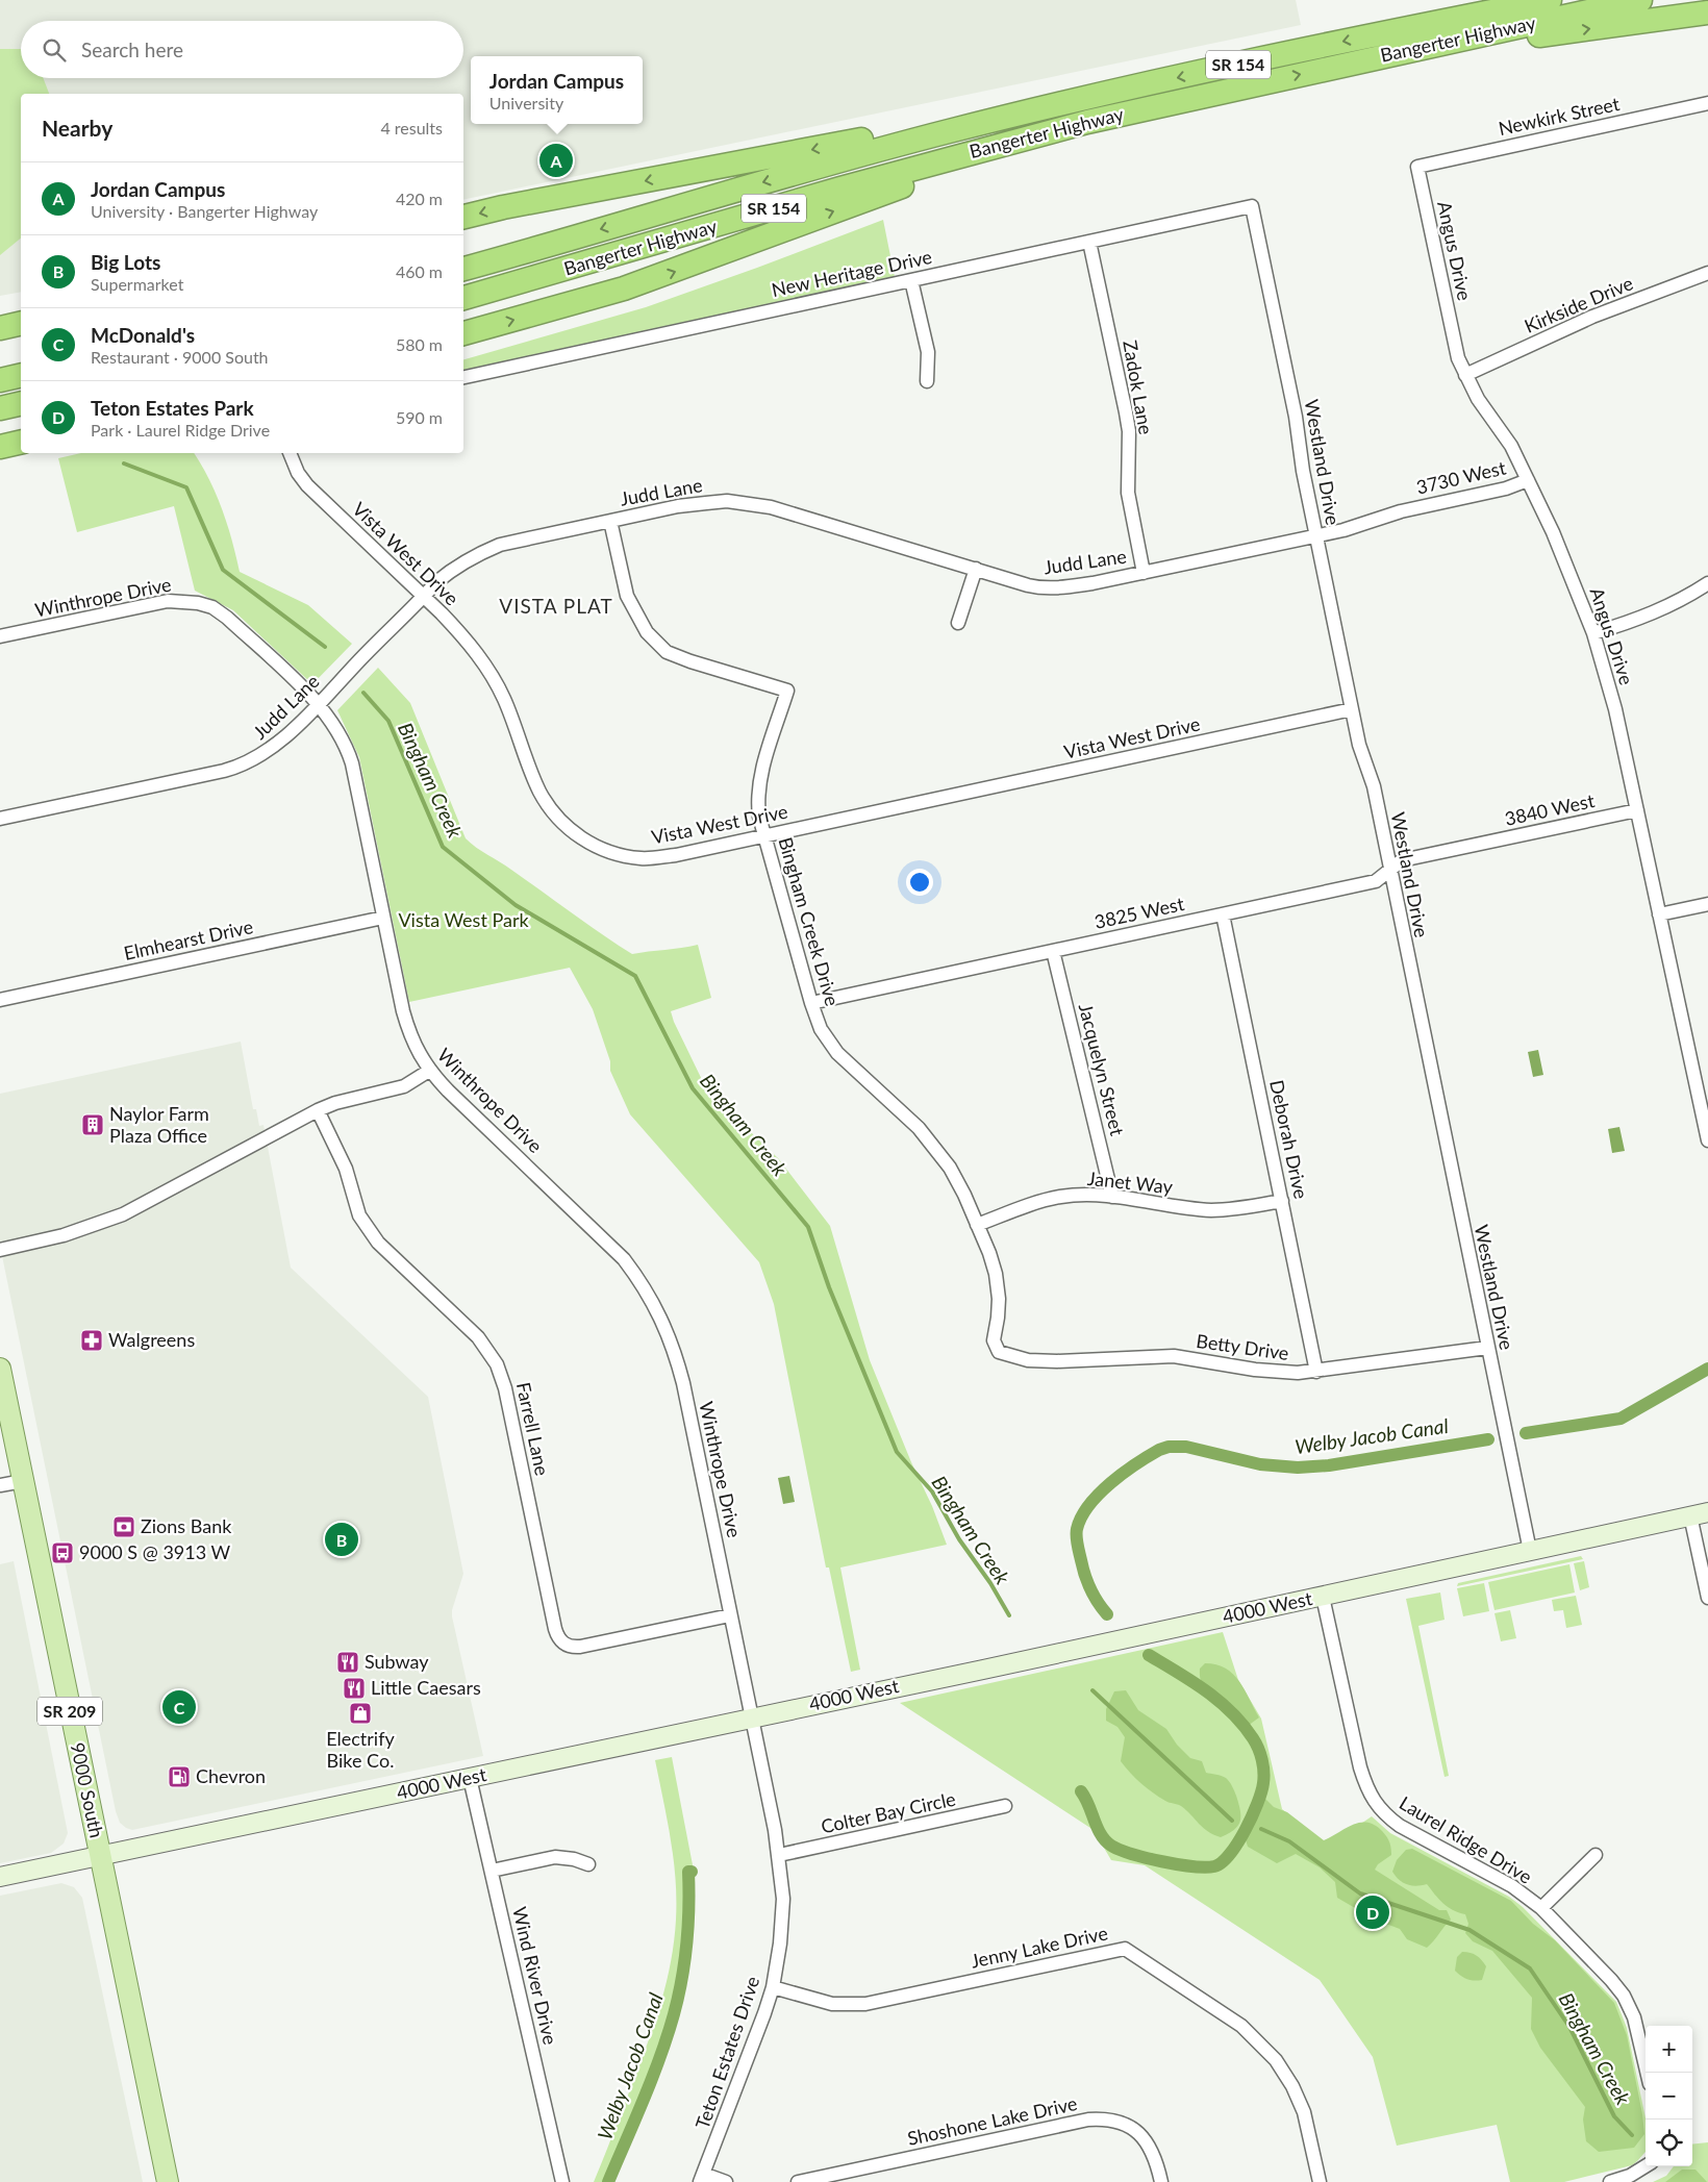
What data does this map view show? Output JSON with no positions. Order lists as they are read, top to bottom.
{
  "streets": {
    "highway": ["Bangerter Highway", "SR 154"],
    "main road": ["4000 West", "SR 209", "9000 South"],
    "street": [
      "Newkirk Street",
      "Angus Drive",
      "New Heritage Drive",
      "Kirkside Drive",
      "Zadok Lane",
      "Westland Drive",
      "3730 West",
      "Judd Lane",
      "Vista West Drive",
      "Winthrope Drive",
      "3840 West",
      "3825 West",
      "Bingham Creek Drive",
      "Elmhearst Drive",
      "Jacquelyn Street",
      "Deborah Drive",
      "Janet Way",
      "Betty Drive",
      "Farrell Lane",
      "Colter Bay Circle",
      "Laurel Ridge Drive",
      "Jenny Lake Drive",
      "Wind River Drive",
      "Teton Estates Drive",
      "Shoshone Lake Drive"
    ]
  },
  "crossings": [
    ["Newkirk Street", "Angus Drive"],
    ["Angus Drive", "Kirkside Drive"],
    ["Angus Drive", "3730 West"],
    ["Angus Drive", "3840 West"],
    ["New Heritage Drive", "Zadok Lane"],
    ["New Heritage Drive", "Westland Drive"],
    ["Zadok Lane", "Judd Lane"],
    ["Westland Drive", "Judd Lane"],
    ["Westland Drive", "Vista West Drive"],
    ["Westland Drive", "3825 West"],
    ["Westland Drive", "Betty Drive"],
    ["Westland Drive", "4000 West"],
    ["3730 West", "Judd Lane"],
    ["Judd Lane", "Vista West Drive"],
    ["Judd Lane", "Winthrope Drive"],
    ["Judd Lane", "Bingham Creek Drive"],
    ["Vista West Drive", "Bingham Creek Drive"],
    ["Winthrope Drive", "Elmhearst Drive"],
    ["Winthrope Drive", "Farrell Lane"],
    ["Winthrope Drive", "4000 West"],
    ["Winthrope Drive", "Teton Estates Drive"],
    ["3840 West", "3825 West"],
    ["3825 West", "Bingham Creek Drive"],
    ["3825 West", "Jacquelyn Street"],
    ["3825 West", "Deborah Drive"],
    ["Bingham Creek Drive", "Janet Way"],
    ["Bingham Creek Drive", "Betty Drive"],
    ["Jacquelyn Street", "Janet Way"],
    ["Deborah Drive", "Janet Way"],
    ["Deborah Drive", "Betty Drive"],
    ["4000 West", "9000 South"],
    ["4000 West", "Laurel Ridge Drive"],
    ["4000 West", "Wind River Drive"],
    ["4000 West", "Teton Estates Drive"],
    ["Colter Bay Circle", "Teton Estates Drive"],
    ["Jenny Lake Drive", "Teton Estates Drive"]
  ],
  "districts": ["VISTA PLAT"],
  "water": ["Bingham Creek", "Welby Jacob Canal"],
  "parks": ["Vista West Park"],
  "places": {
    "building": ["Naylor Farm Plaza Office"],
    "pharmacy": ["Walgreens"],
    "bank": ["Zions Bank"],
    "bus stop": ["9000 S @ 3913 W"],
    "restaurant": ["Subway", "Little Caesars"],
    "shop": ["Electrify Bike Co."],
    "fuel station": ["Chevron"]
  },
  "page": {
    "search": "Search here",
    "popup": ["Jordan Campus", "University"],
    "heading": ["Nearby", "4 results"],
    "pins": [
      "A",
      "B",
      "C",
      "D"
    ],
    "list": [
      {
        "mark": "A",
        "name": "Jordan Campus",
        "note": "University · Bangerter Highway",
        "value": "420 m"
      },
      {
        "mark": "B",
        "name": "Big Lots",
        "note": "Supermarket",
        "value": "460 m"
      },
      {
        "mark": "C",
        "name": "McDonald's",
        "note": "Restaurant · 9000 South",
        "value": "580 m"
      },
      {
        "mark": "D",
        "name": "Teton Estates Park",
        "note": "Park · Laurel Ridge Drive",
        "value": "590 m"
      }
    ],
    "map_buttons": ["+", "−"]
  }
}
